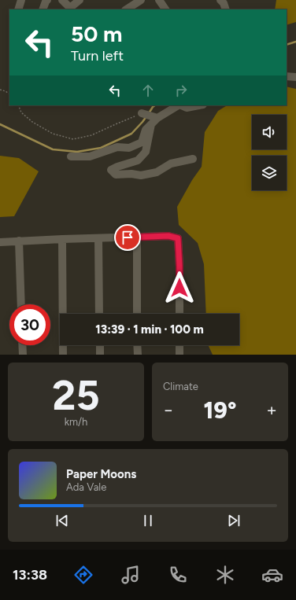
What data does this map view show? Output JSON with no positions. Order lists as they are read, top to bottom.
{
  "page": {
    "turn": ["50 m", "Turn left"],
    "limit": "30",
    "trip": "13:39 · 1 min · 100 m",
    "tile": [
      ["25", "km/h"],
      "Climate"
    ],
    "heat": ["−", "19°", "+"],
    "song": ["Paper Moons", "Ada Vale"],
    "tabs": "13:38"
  }
}
